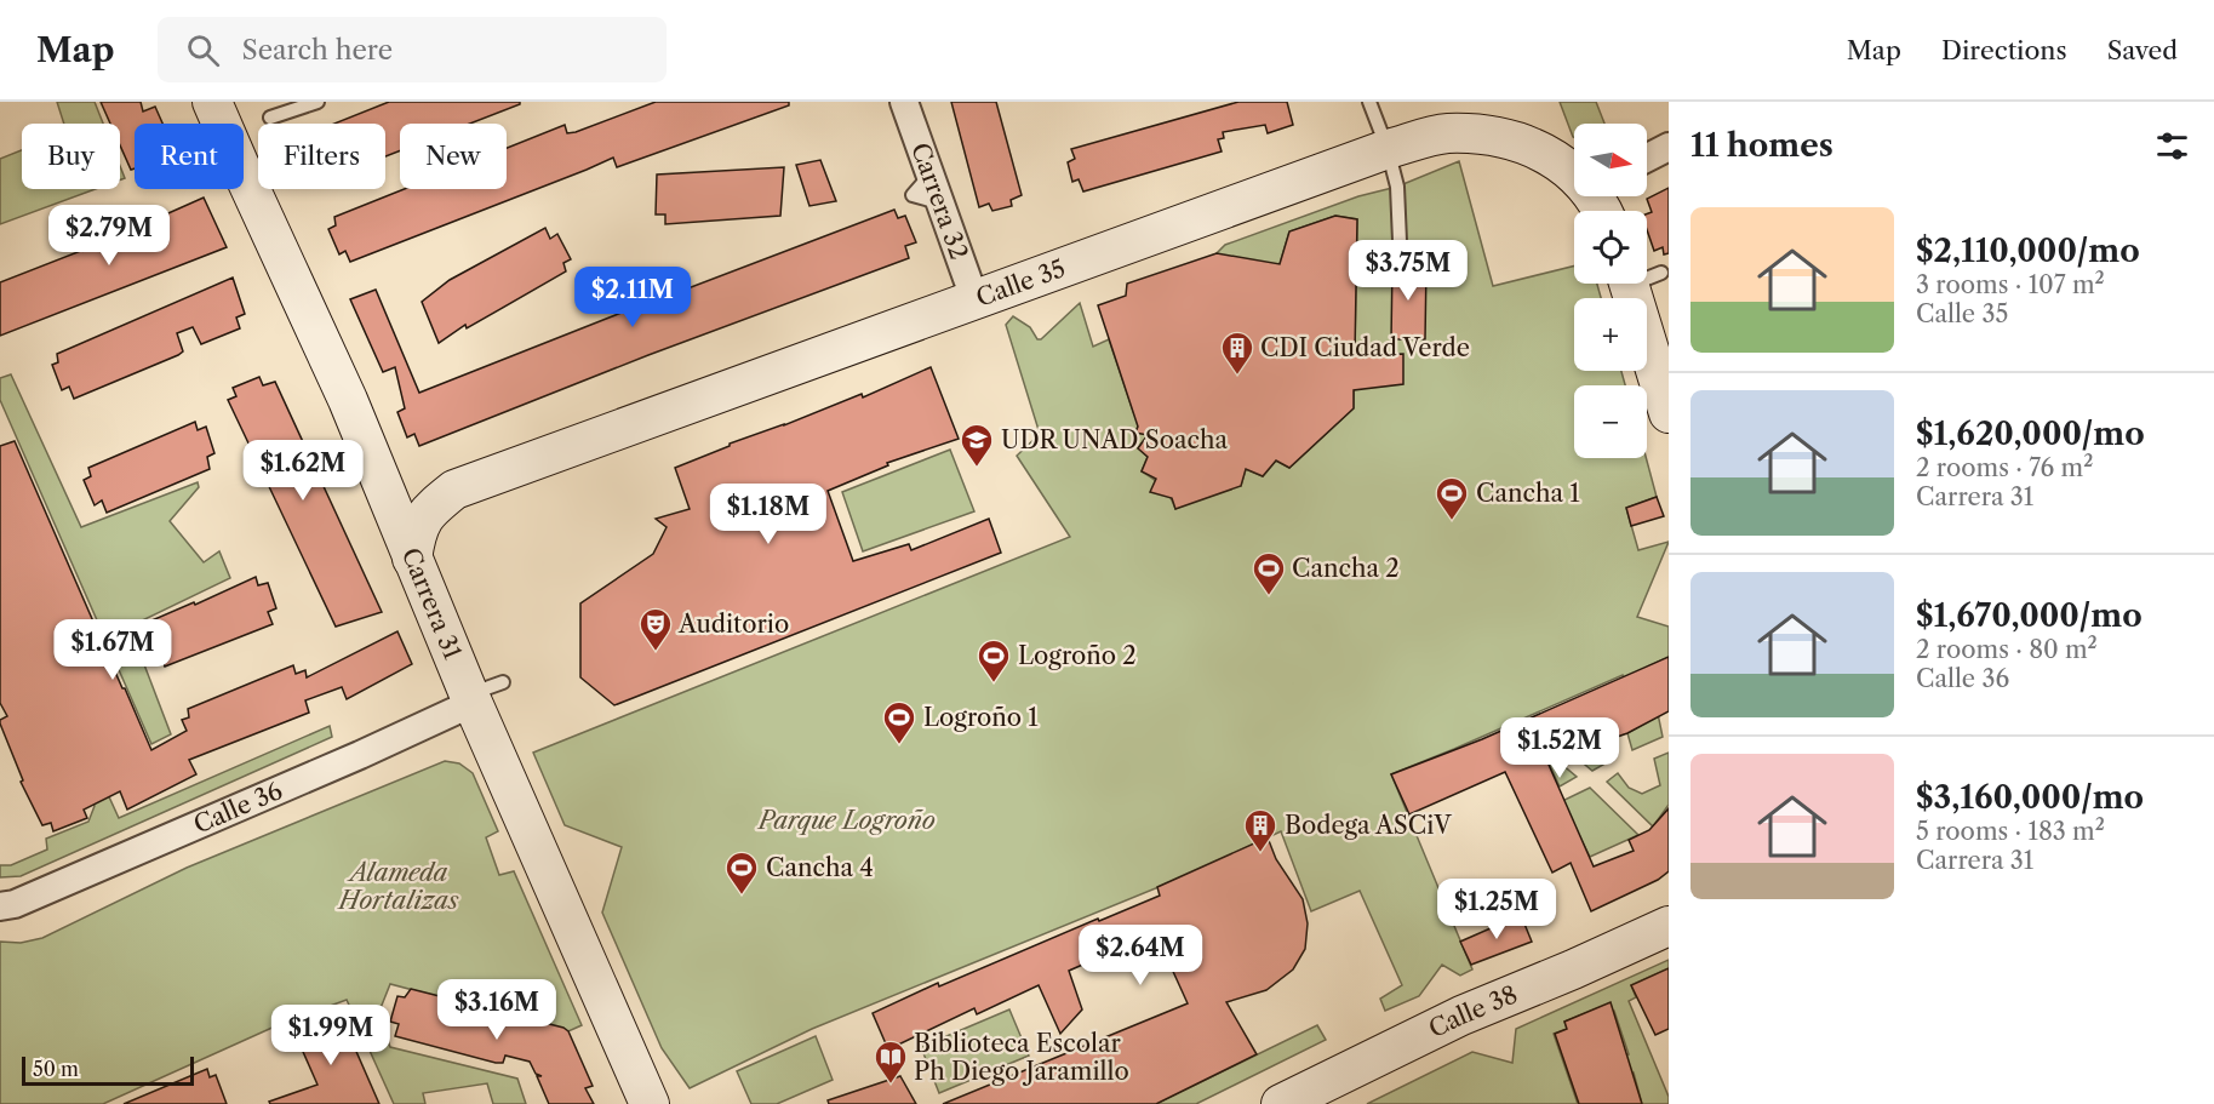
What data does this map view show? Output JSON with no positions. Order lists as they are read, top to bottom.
{
  "streets": {
    "street": [
      "Carrera 32",
      "Calle 35",
      "Carrera 31",
      "Calle 36",
      "Calle 38"
    ]
  },
  "crossings": [
    ["Carrera 32", "Calle 35"],
    ["Calle 35", "Carrera 31"],
    ["Carrera 31", "Calle 36"]
  ],
  "parks": ["Parque Logroño", "Alameda Hortalizas"],
  "places": {
    "building": ["CDI Ciudad Verde", "Bodega ASCiV"],
    "school or university": ["UDR UNAD Soacha"],
    "sports": [
      "Cancha 1",
      "Cancha 2",
      "Logroño 2",
      "Logroño 1",
      "Cancha 4"
    ],
    "theatre": ["Auditorio"],
    "library": ["Biblioteca Escolar Ph Diego Jaramillo"]
  },
  "scale_bar": "50 m",
  "north": "right",
  "page": {
    "header": "Map",
    "search": "Search here",
    "nav": ["Map", "Directions", "Saved"],
    "heading": "11 homes",
    "map_buttons": ["+", "−"],
    "chip": [
      "Buy",
      "Rent",
      "Filters",
      "New"
    ],
    "list": [
      {
        "name": "$2,110,000/mo",
        "note": "3 rooms · 107 m² · Calle 35"
      },
      {
        "name": "$1,620,000/mo",
        "note": "2 rooms · 76 m² · Carrera 31"
      },
      {
        "name": "$1,670,000/mo",
        "note": "2 rooms · 80 m² · Calle 36"
      },
      {
        "name": "$3,160,000/mo",
        "note": "5 rooms · 183 m² · Carrera 31"
      }
    ],
    "price": [
      "$2.79M",
      "$3.75M",
      "$2.11M",
      "$1.62M",
      "$1.18M",
      "$1.67M",
      "$1.52M",
      "$1.25M",
      "$2.64M",
      "$3.16M",
      "$1.99M"
    ],
    "scale": "50 m"
  }
}
